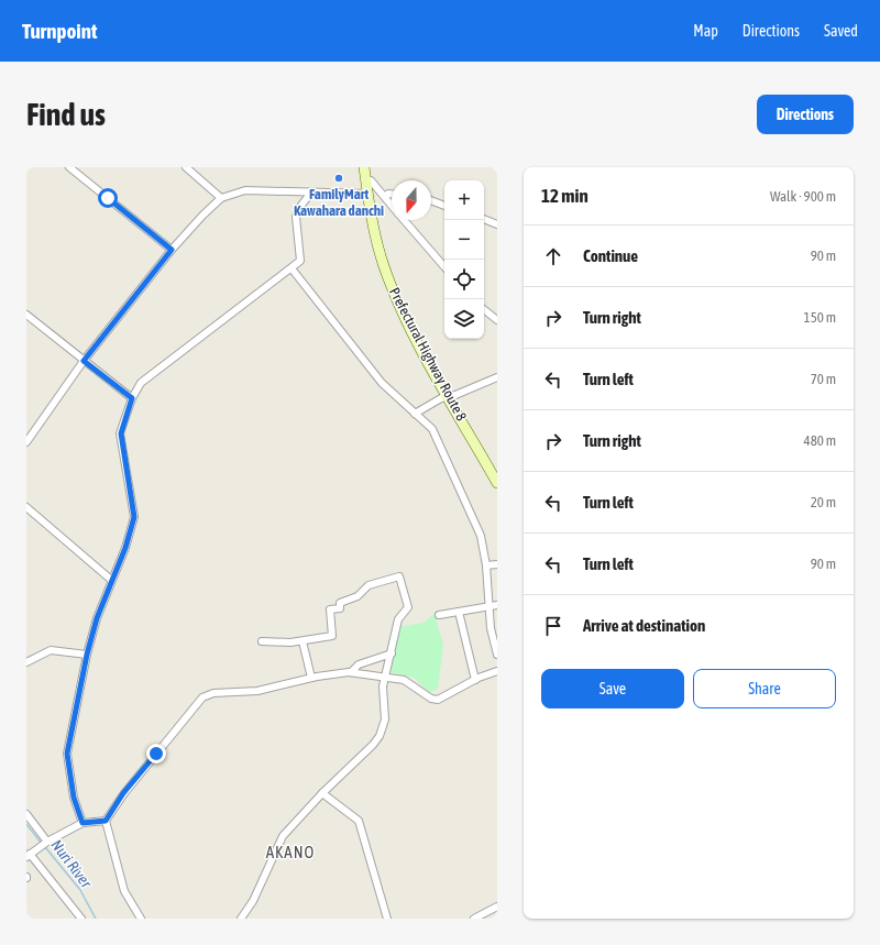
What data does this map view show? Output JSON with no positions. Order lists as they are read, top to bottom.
{
  "streets": {
    "main road": ["Prefectural Highway Route 8"]
  },
  "districts": ["AKANO"],
  "water": ["Nuri River"],
  "places": ["FamilyMart Kawahara danchi"],
  "north": "bottom",
  "page": {
    "header": "Turnpoint",
    "nav": ["Map", "Directions", "Saved"],
    "buttons": [
      "Directions",
      ["Save", "Share"]
    ],
    "title": "Find us",
    "heading": ["12 min", "Walk · 900 m"],
    "map_buttons": ["+", "−"],
    "list": [
      ["Continue", "90 m"],
      ["Turn right", "150 m"],
      ["Turn left", "70 m"],
      ["Turn right", "480 m"],
      ["Turn left", "20 m"],
      ["Turn left", "90 m"],
      "Arrive at destination"
    ]
  }
}
